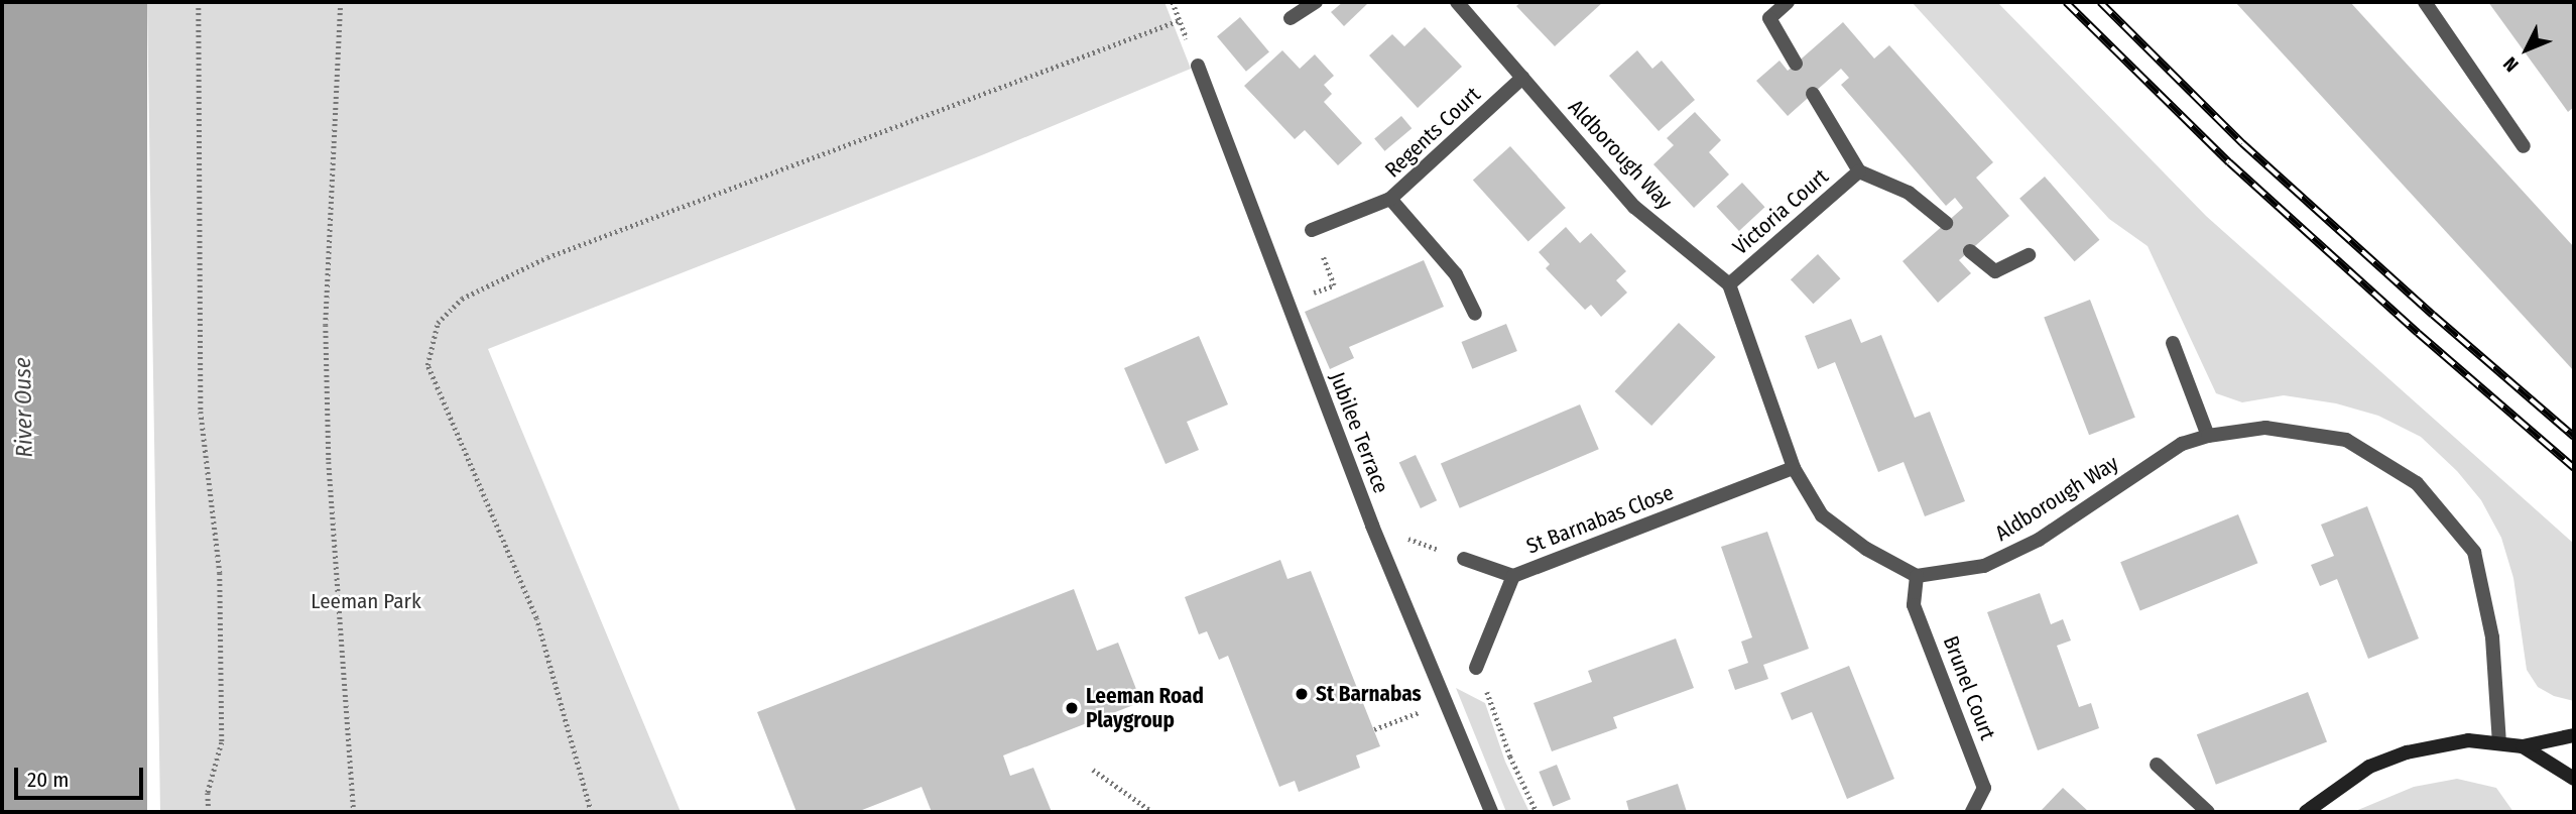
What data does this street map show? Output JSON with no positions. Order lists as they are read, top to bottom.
{
  "streets": {
    "street": [
      "Regents Court",
      "Aldborough Way",
      "Victoria Court",
      "Jubilee Terrace",
      "St Barnabas Close",
      "Brunel Court"
    ]
  },
  "crossings": [
    ["Regents Court", "Aldborough Way"],
    ["Aldborough Way", "Victoria Court"],
    ["Aldborough Way", "Brunel Court"]
  ],
  "water": ["River Ouse"],
  "parks": ["Leeman Park"],
  "places": ["St Barnabas", "Leeman Road Playgroup"],
  "scale_bar": "20 m",
  "north": "bottom left"
}
